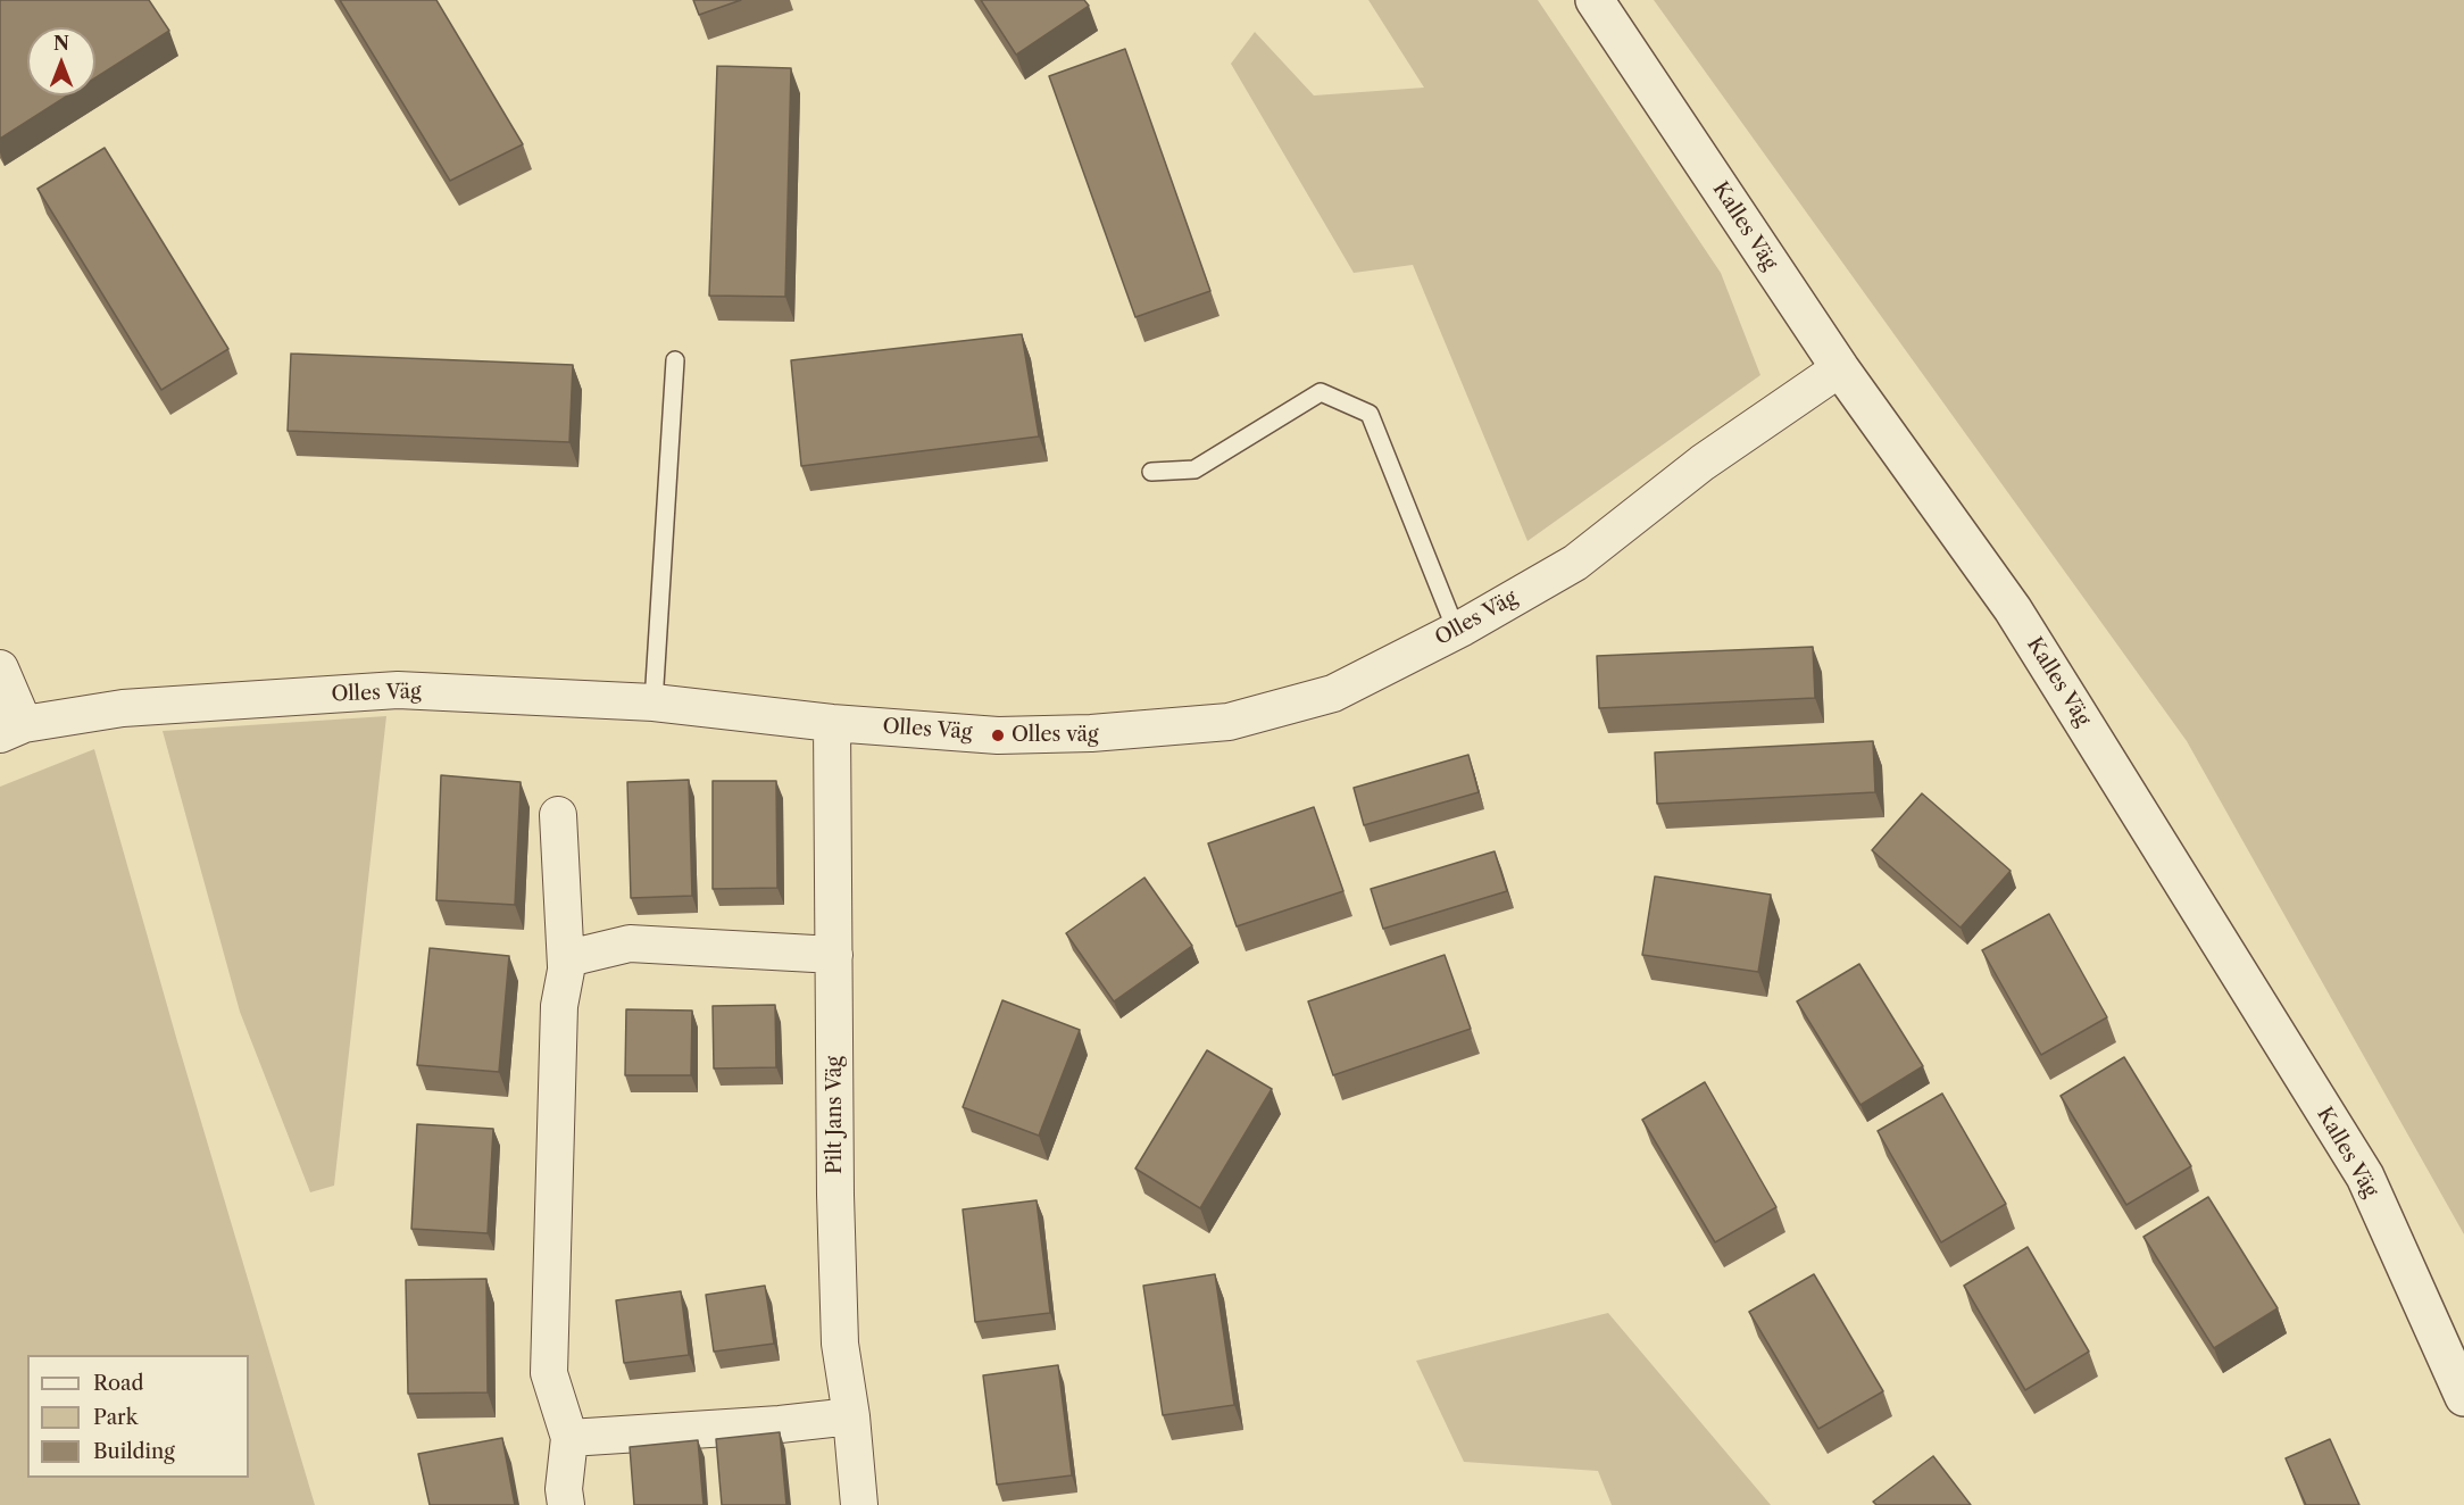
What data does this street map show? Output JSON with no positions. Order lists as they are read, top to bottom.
{
  "streets": {
    "street": ["Kalles Väg", "Olles Väg", "Pilt Jans Väg"]
  },
  "crossings": [
    ["Kalles Väg", "Olles Väg"],
    ["Olles Väg", "Pilt Jans Väg"]
  ],
  "places": ["Olles väg"],
  "legend": ["Road", "Park", "Building"],
  "north": "top"
}
